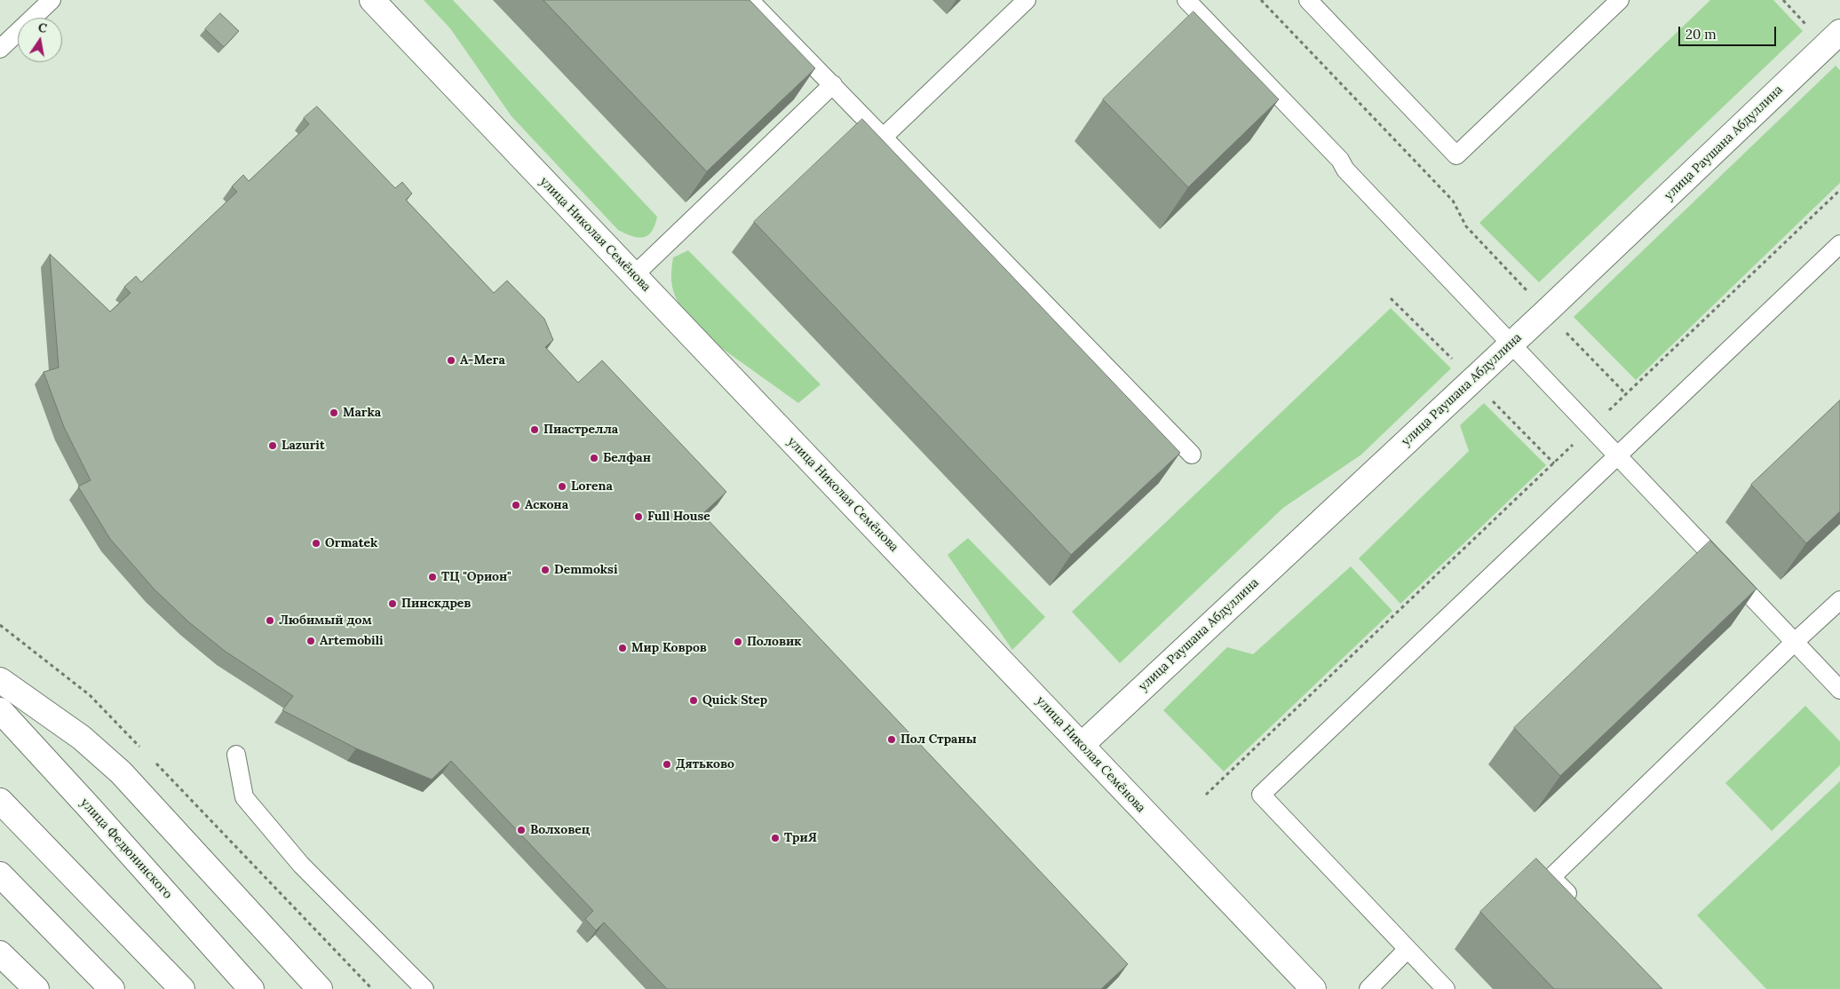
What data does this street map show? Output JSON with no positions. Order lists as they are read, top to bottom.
{
  "streets": {
    "main road": ["улица Раушана Абдуллина", "улица Николая Семёнова", "улица Федюнинского"]
  },
  "crossings": [
    ["улица Раушана Абдуллина", "улица Николая Семёнова"]
  ],
  "places": [
    "А-Мега",
    "Marka",
    "Пиастрелла",
    "Lazurit",
    "Белфан",
    "Lorena",
    "Аскона",
    "Full House",
    "Ormatek",
    "Demmoksi",
    "ТЦ \"Орион\"",
    "Пинскдрев",
    "Любимый дом",
    "Artemobili",
    "Половик",
    "Мир Ковров",
    "Quick Step",
    "Пол Страны",
    "Дятьково",
    "Волховец",
    "ТриЯ"
  ],
  "scale_bar": "20 m",
  "north": "top"
}
